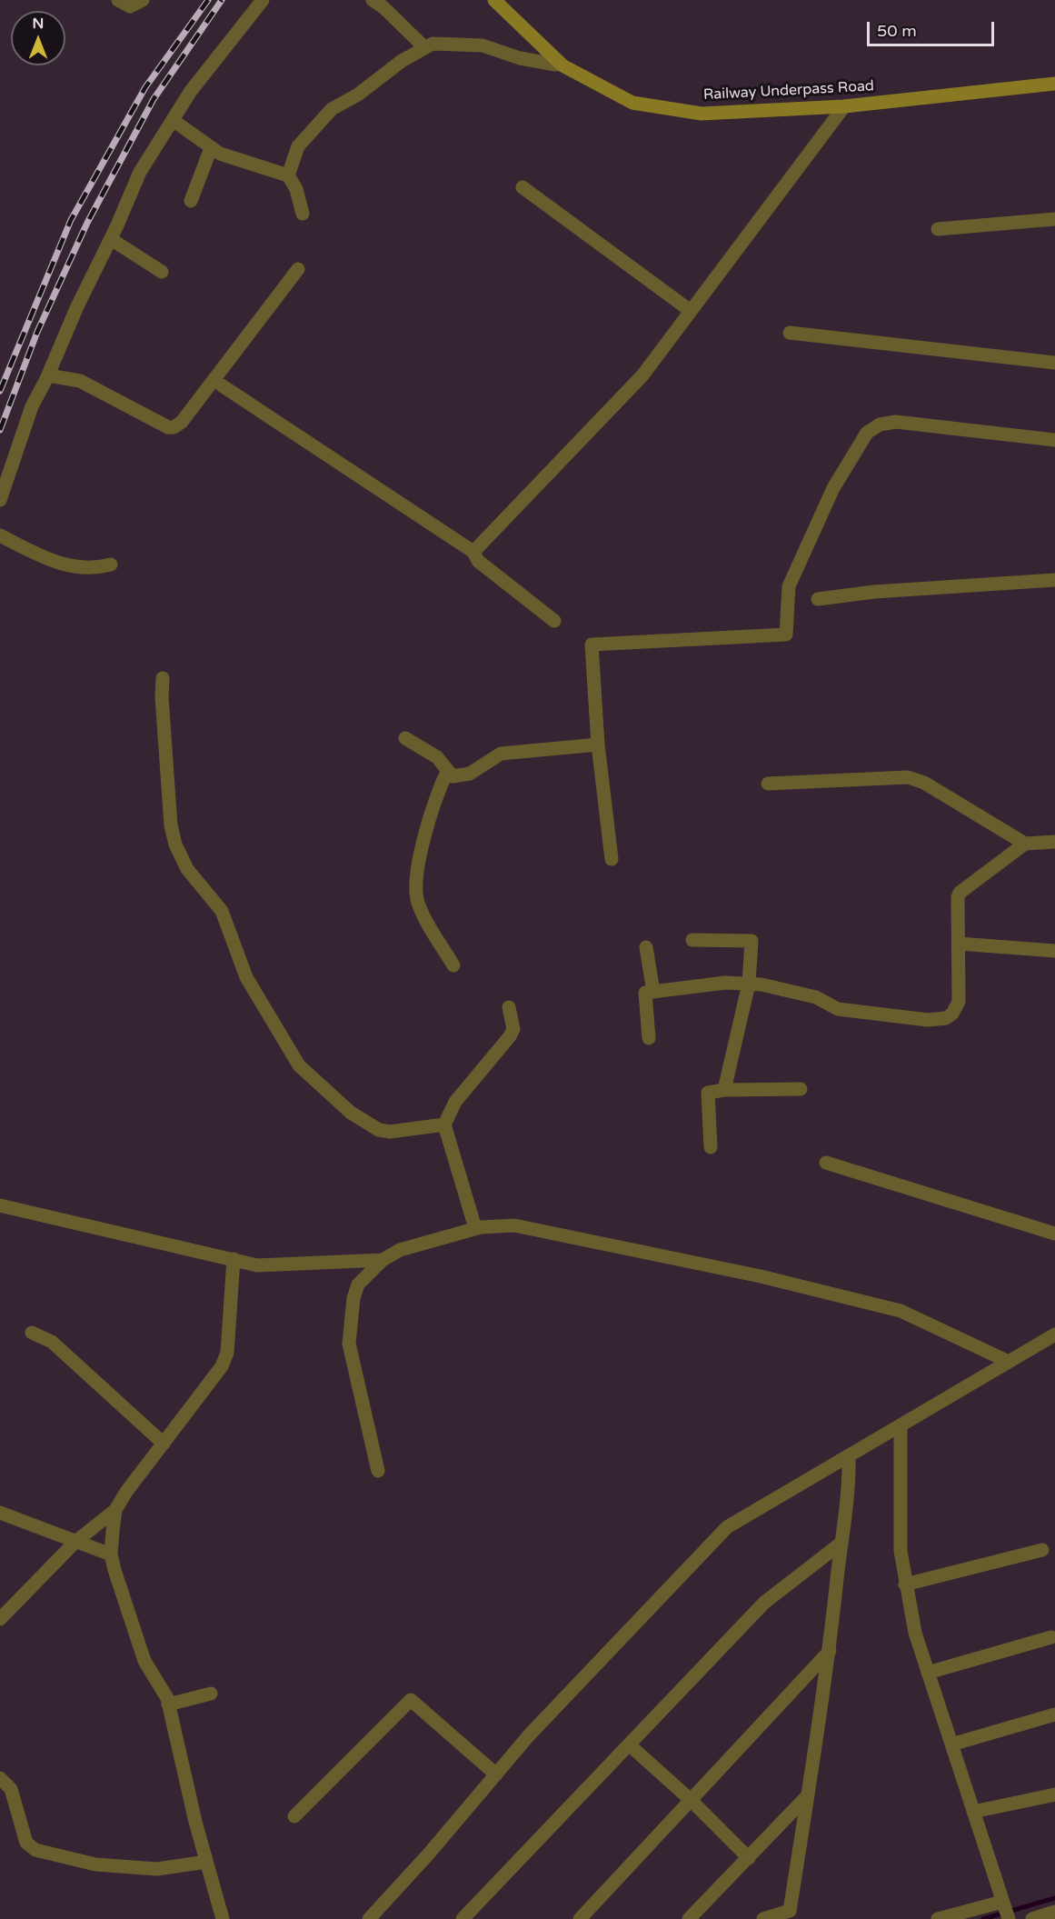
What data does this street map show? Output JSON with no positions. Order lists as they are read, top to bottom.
{
  "streets": {
    "street": ["Railway Underpass Road"]
  },
  "scale_bar": "50 m",
  "north": "top"
}
